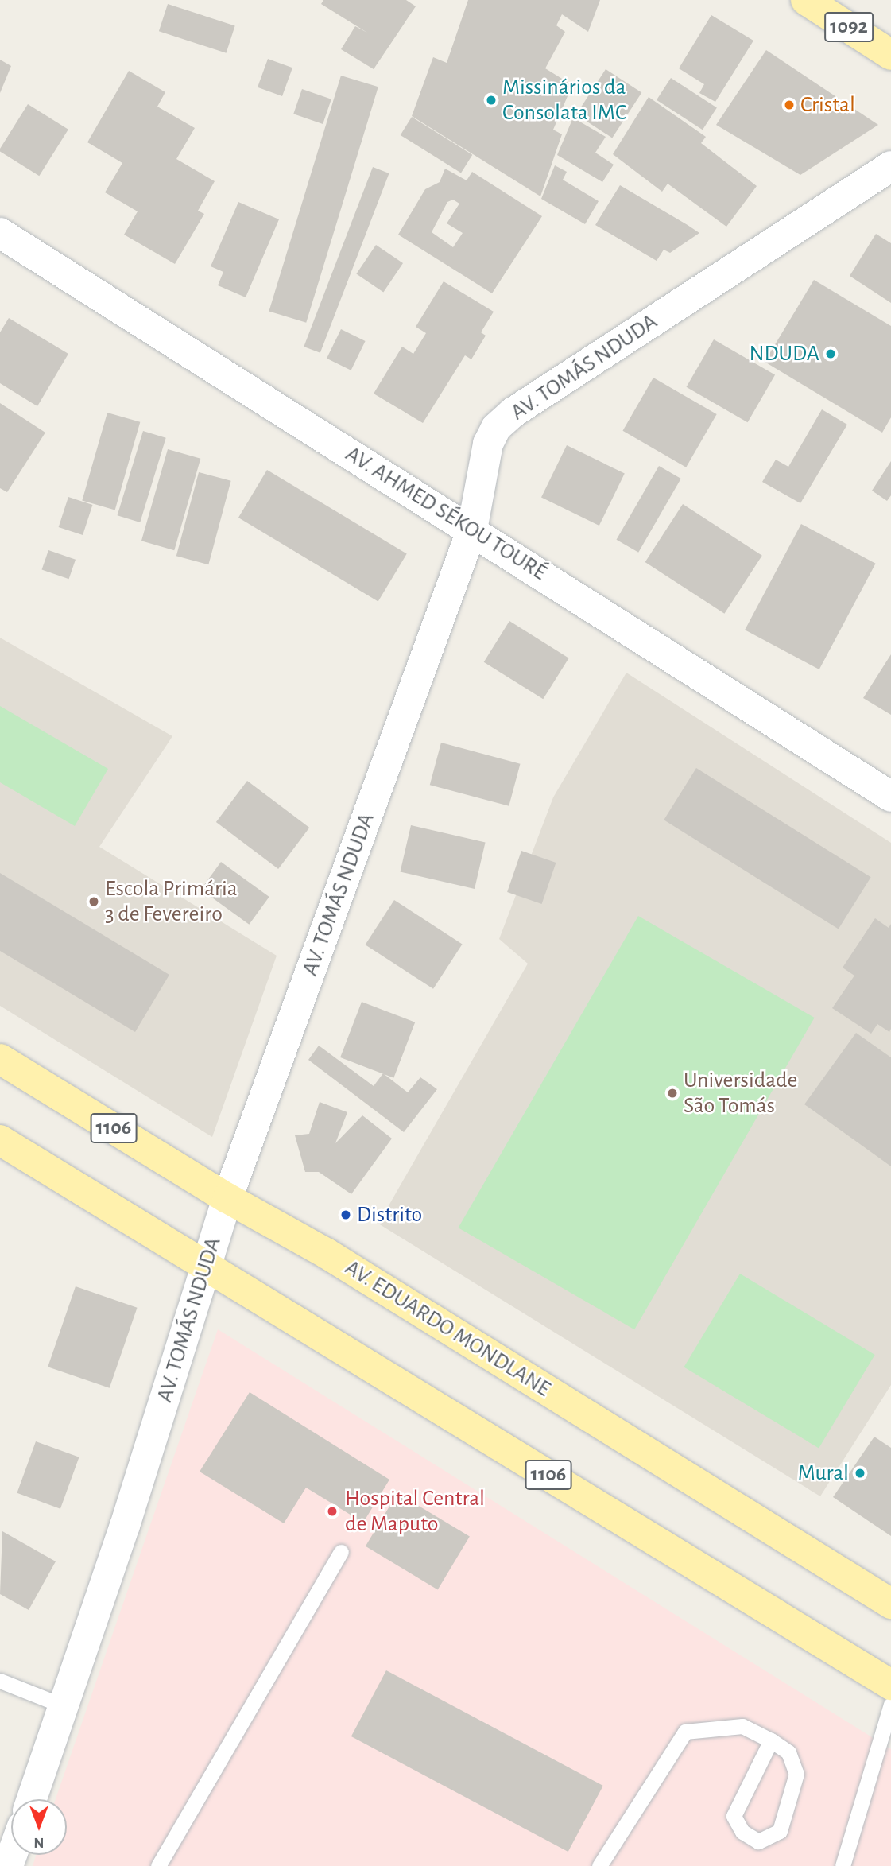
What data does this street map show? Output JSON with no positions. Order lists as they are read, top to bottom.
{
  "streets": {
    "main road": ["1092", "1106", "AV. EDUARDO MONDLANE"],
    "street": ["AV. TOMÁS NDUDA", "AV. AHMED SÉKOU TOURÉ"]
  },
  "crossings": [
    ["AV. TOMÁS NDUDA", "AV. AHMED SÉKOU TOURÉ"],
    ["AV. TOMÁS NDUDA", "1106"],
    ["AV. TOMÁS NDUDA", "AV. EDUARDO MONDLANE"]
  ],
  "places": [
    "Missinários da Consolata IMC",
    "Cristal",
    "NDUDA",
    "Escola Primária 3 de Fevereiro",
    "Universidade São Tomás",
    "Distrito",
    "Mural",
    "Hospital Central de Maputo"
  ],
  "north": "bottom"
}
